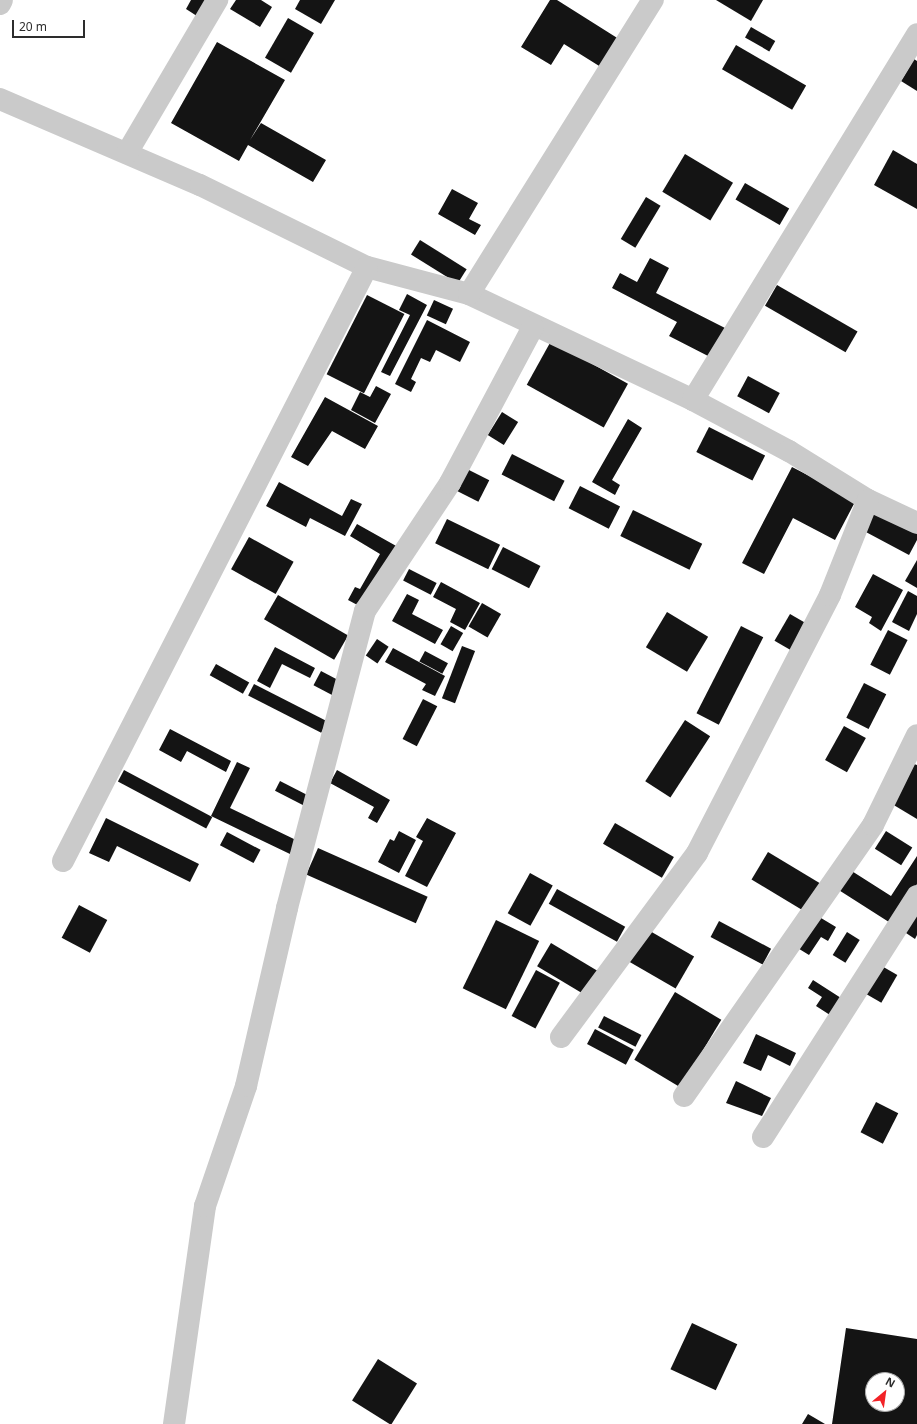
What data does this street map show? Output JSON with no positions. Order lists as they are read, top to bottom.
{
  "scale_bar": "20 m",
  "north": "top right"
}
